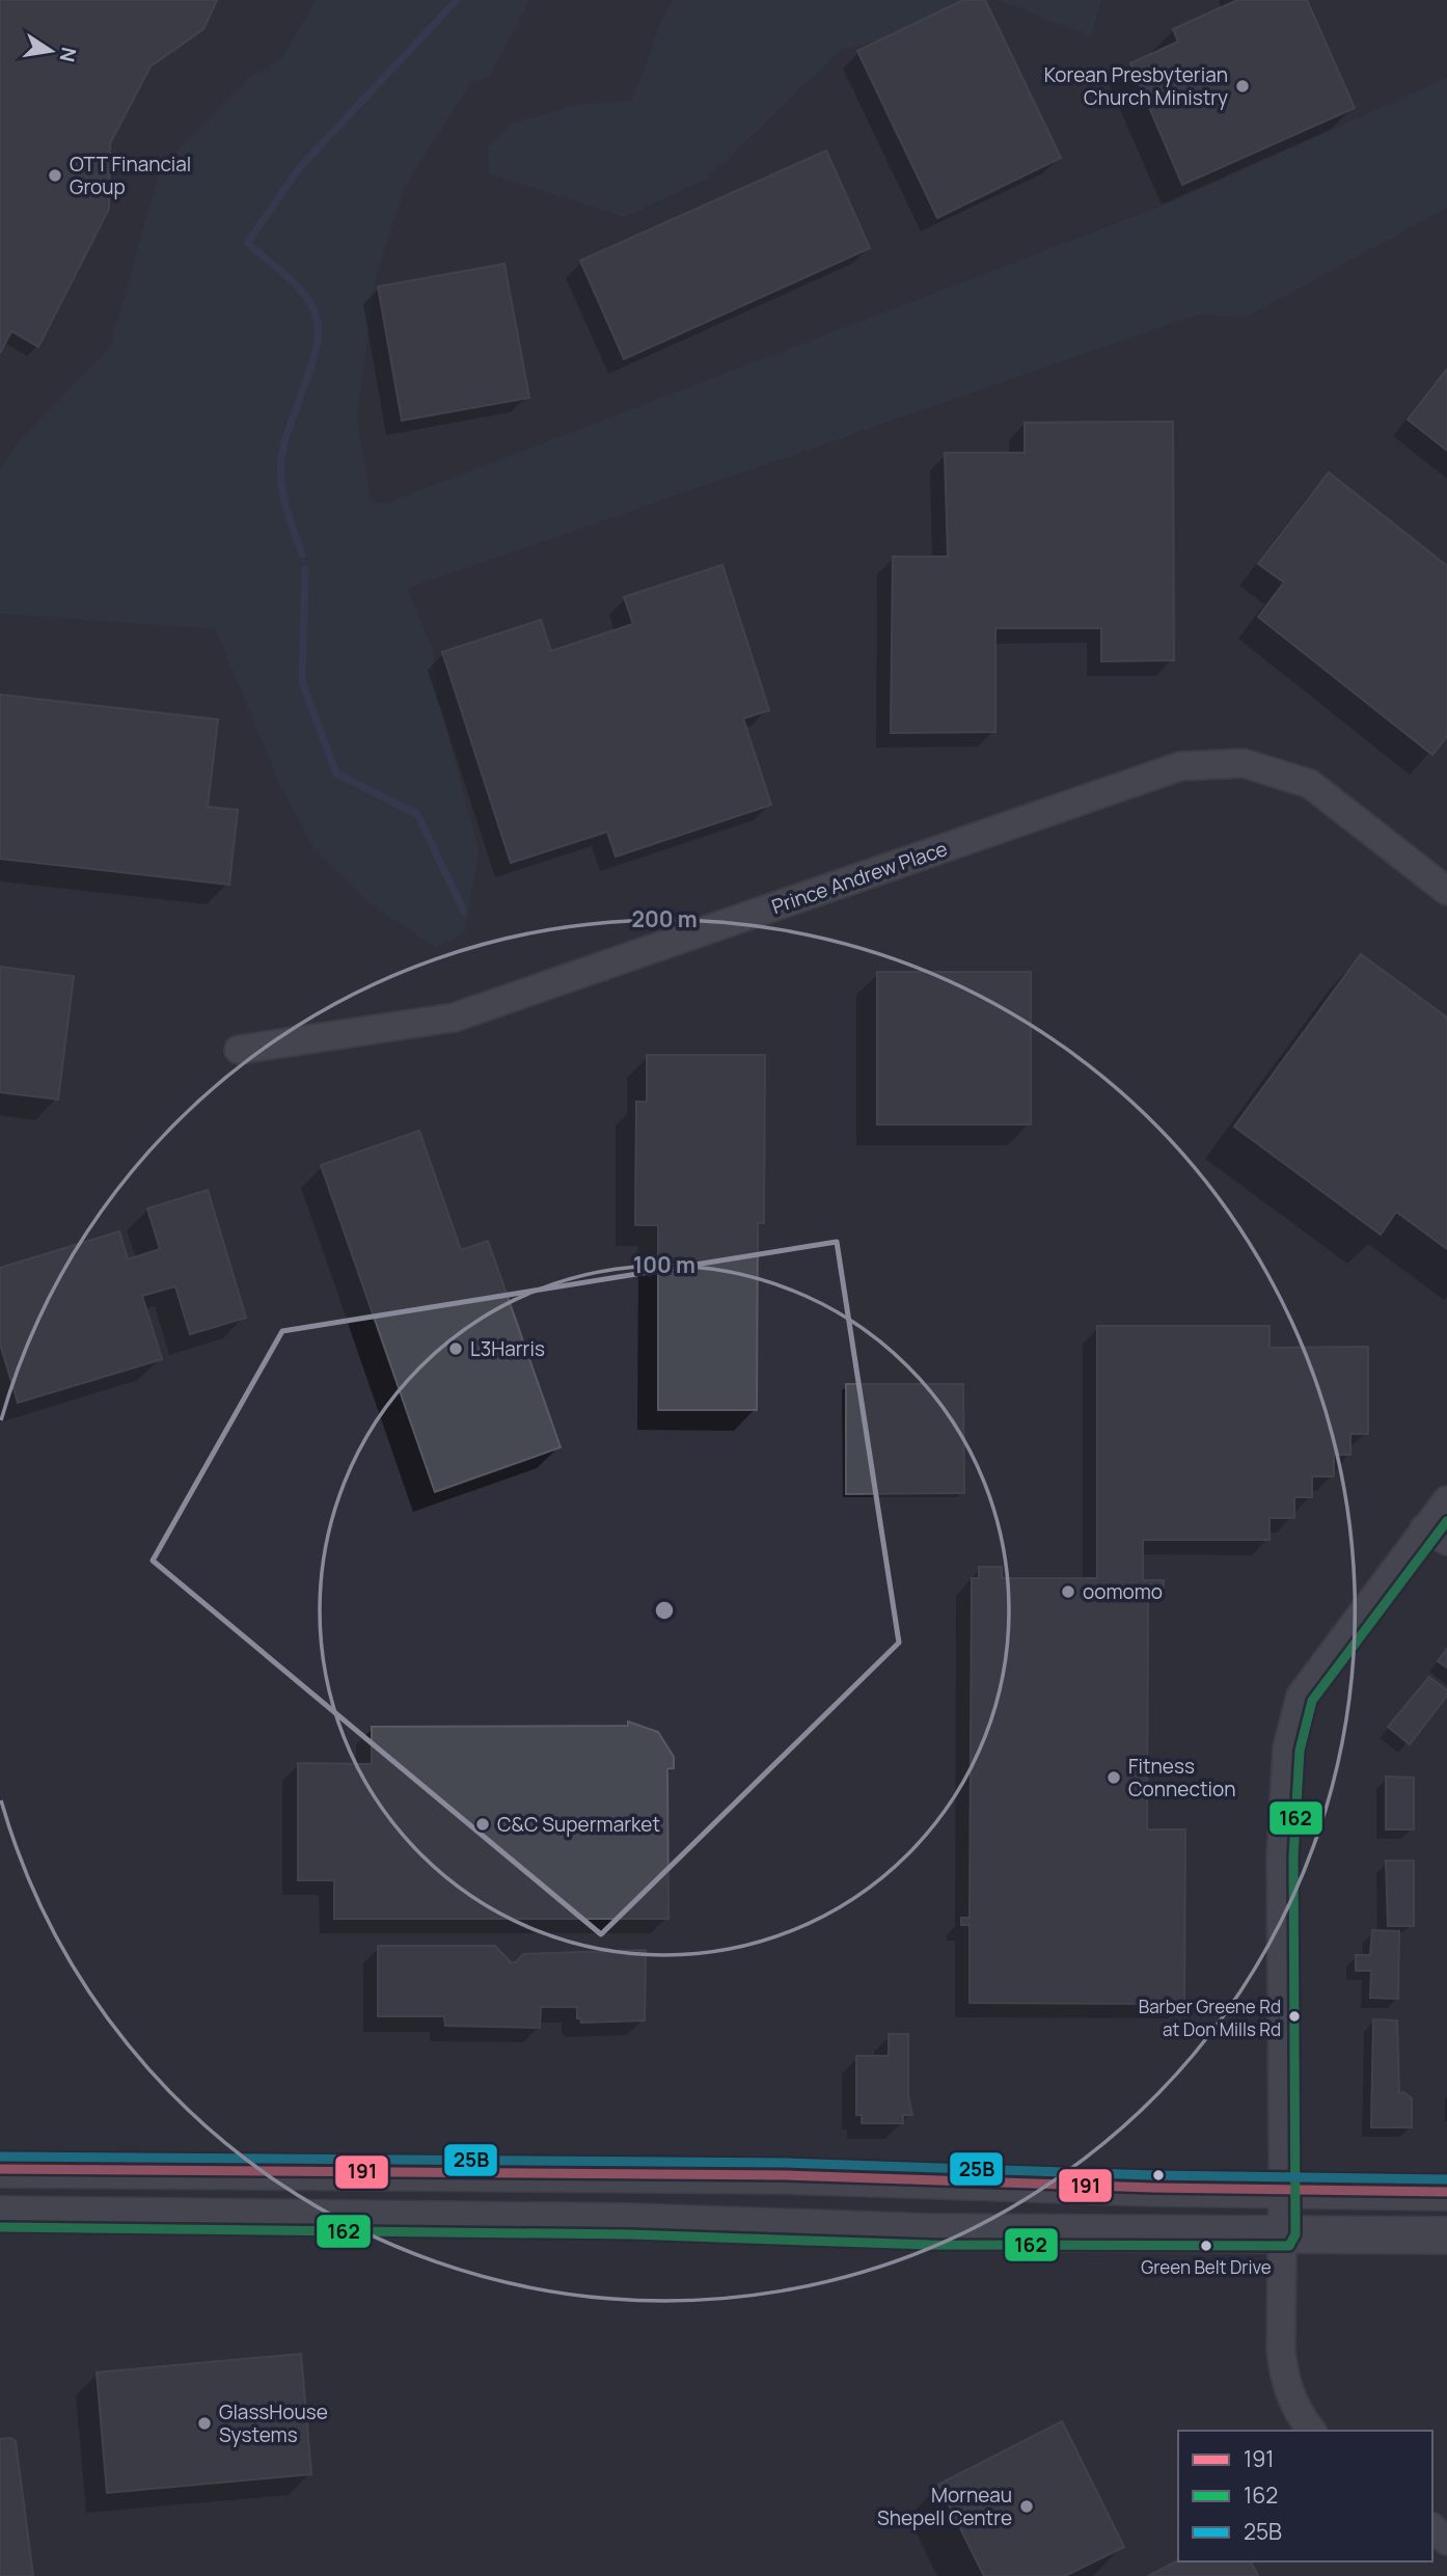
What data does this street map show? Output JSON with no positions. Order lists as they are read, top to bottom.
{
  "streets": {
    "street": ["Prince Andrew Place"]
  },
  "places": [
    "Korean Presbyterian Church Ministry",
    "OTT Financial Group",
    "L3Harris",
    "oomomo",
    "Fitness Connection",
    "C&C Supermarket",
    "Barber Greene Rd at Don Mills Rd",
    "Green Belt Drive",
    "GlassHouse Systems",
    "Morneau Shepell Centre"
  ],
  "lines": ["transit line 162", "transit line 25B", "transit line 191"],
  "legend": ["191", "162", "25B"],
  "north": "right",
  "rings": ["200 m", "100 m"]
}
